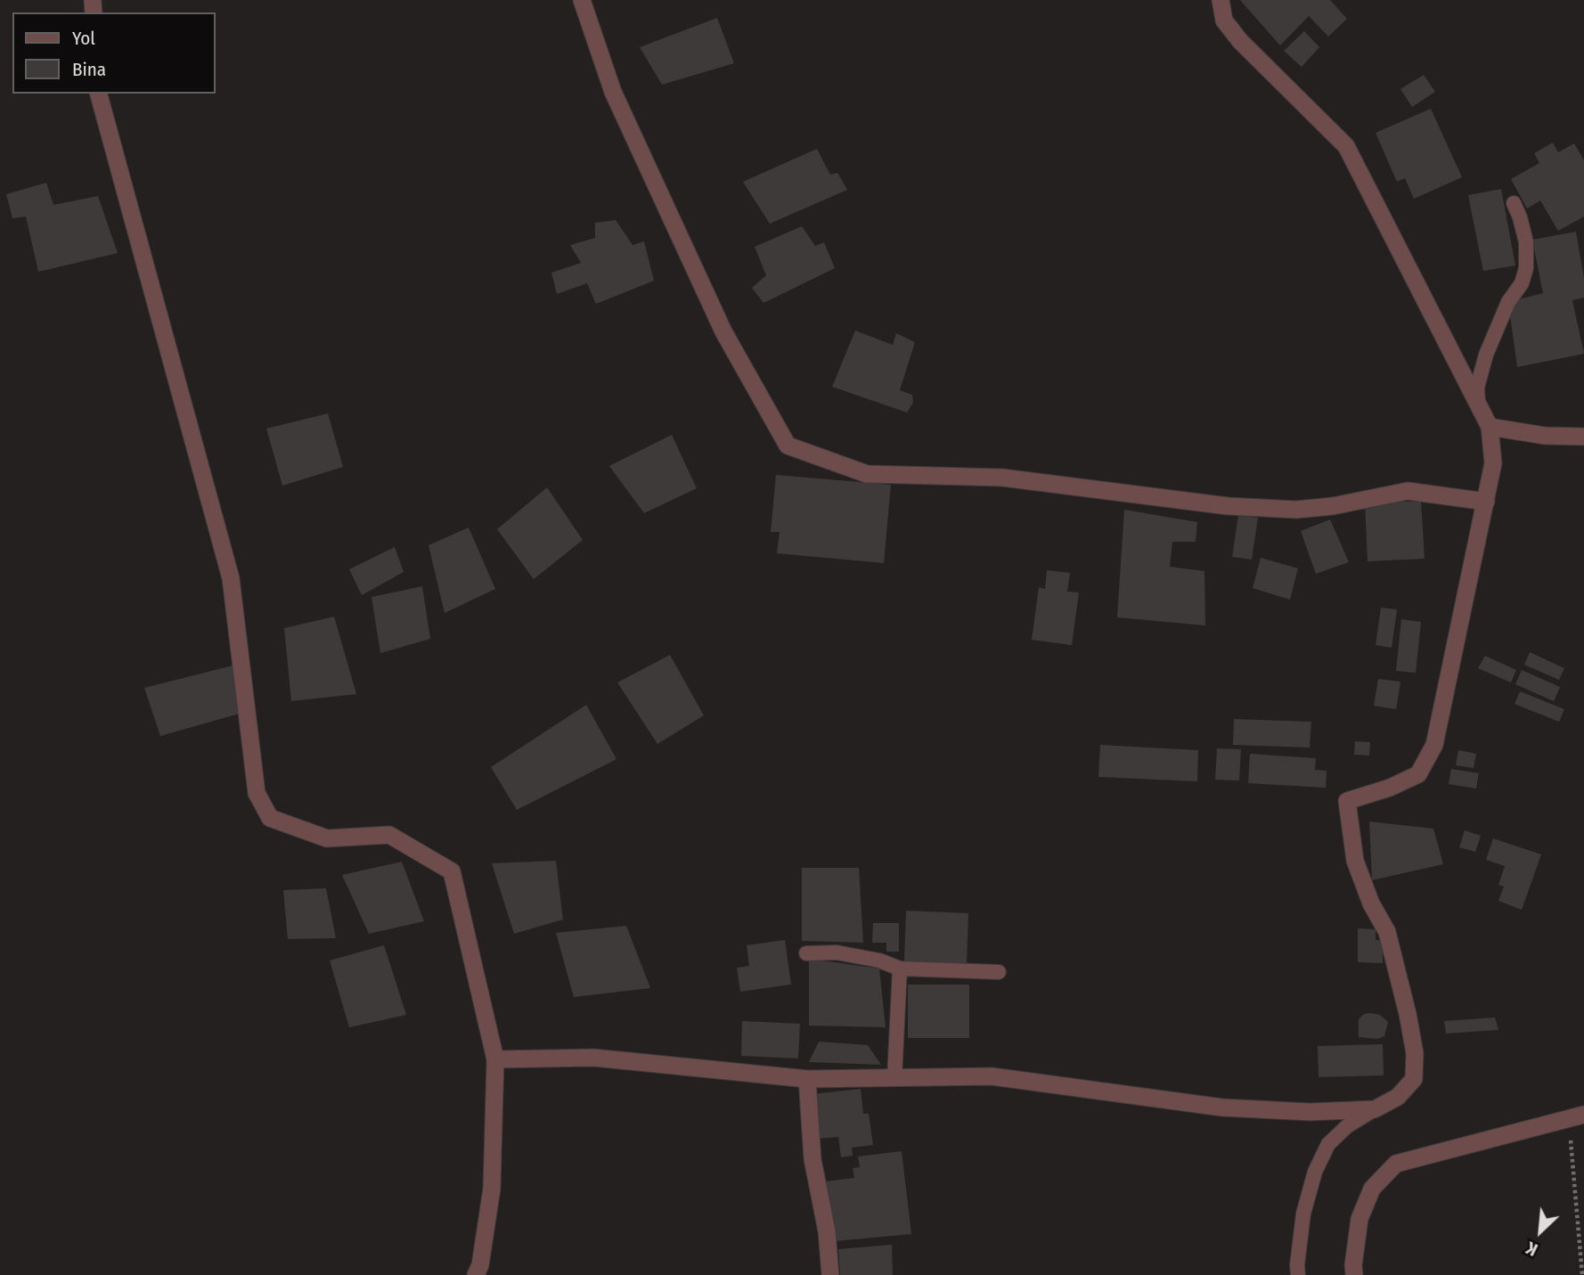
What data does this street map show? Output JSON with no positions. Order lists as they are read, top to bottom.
{
  "legend": ["Yol", "Bina"],
  "north": "bottom left"
}
